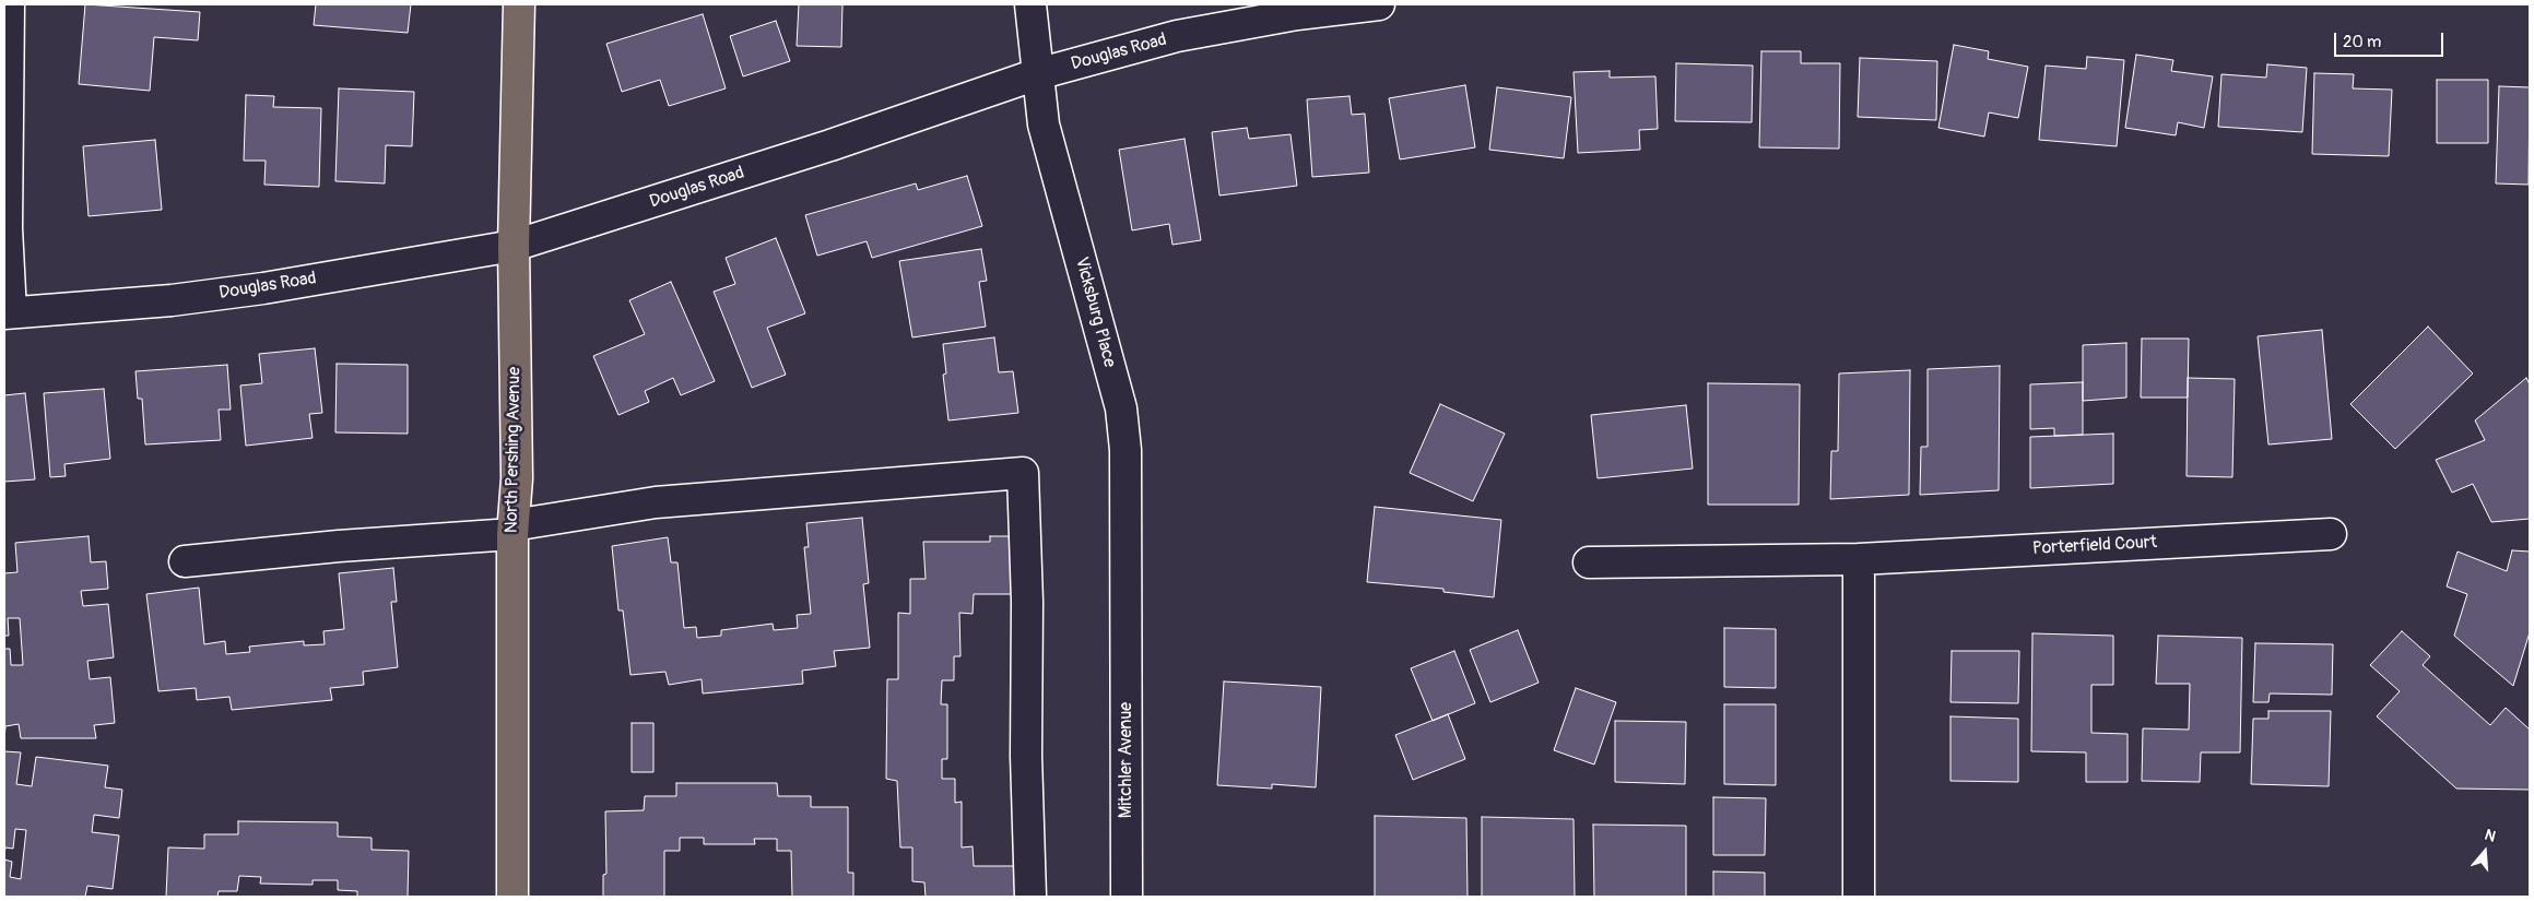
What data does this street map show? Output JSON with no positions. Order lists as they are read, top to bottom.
{
  "streets": {
    "main road": ["North Pershing Avenue"],
    "street": [
      "Douglas Road",
      "Vicksburg Place",
      "Porterfield Court",
      "Mitchler Avenue"
    ]
  },
  "crossings": [
    ["Douglas Road", "Vicksburg Place"],
    ["Douglas Road", "North Pershing Avenue"],
    ["Vicksburg Place", "Mitchler Avenue"]
  ],
  "scale_bar": "20 m",
  "north": "top"
}
